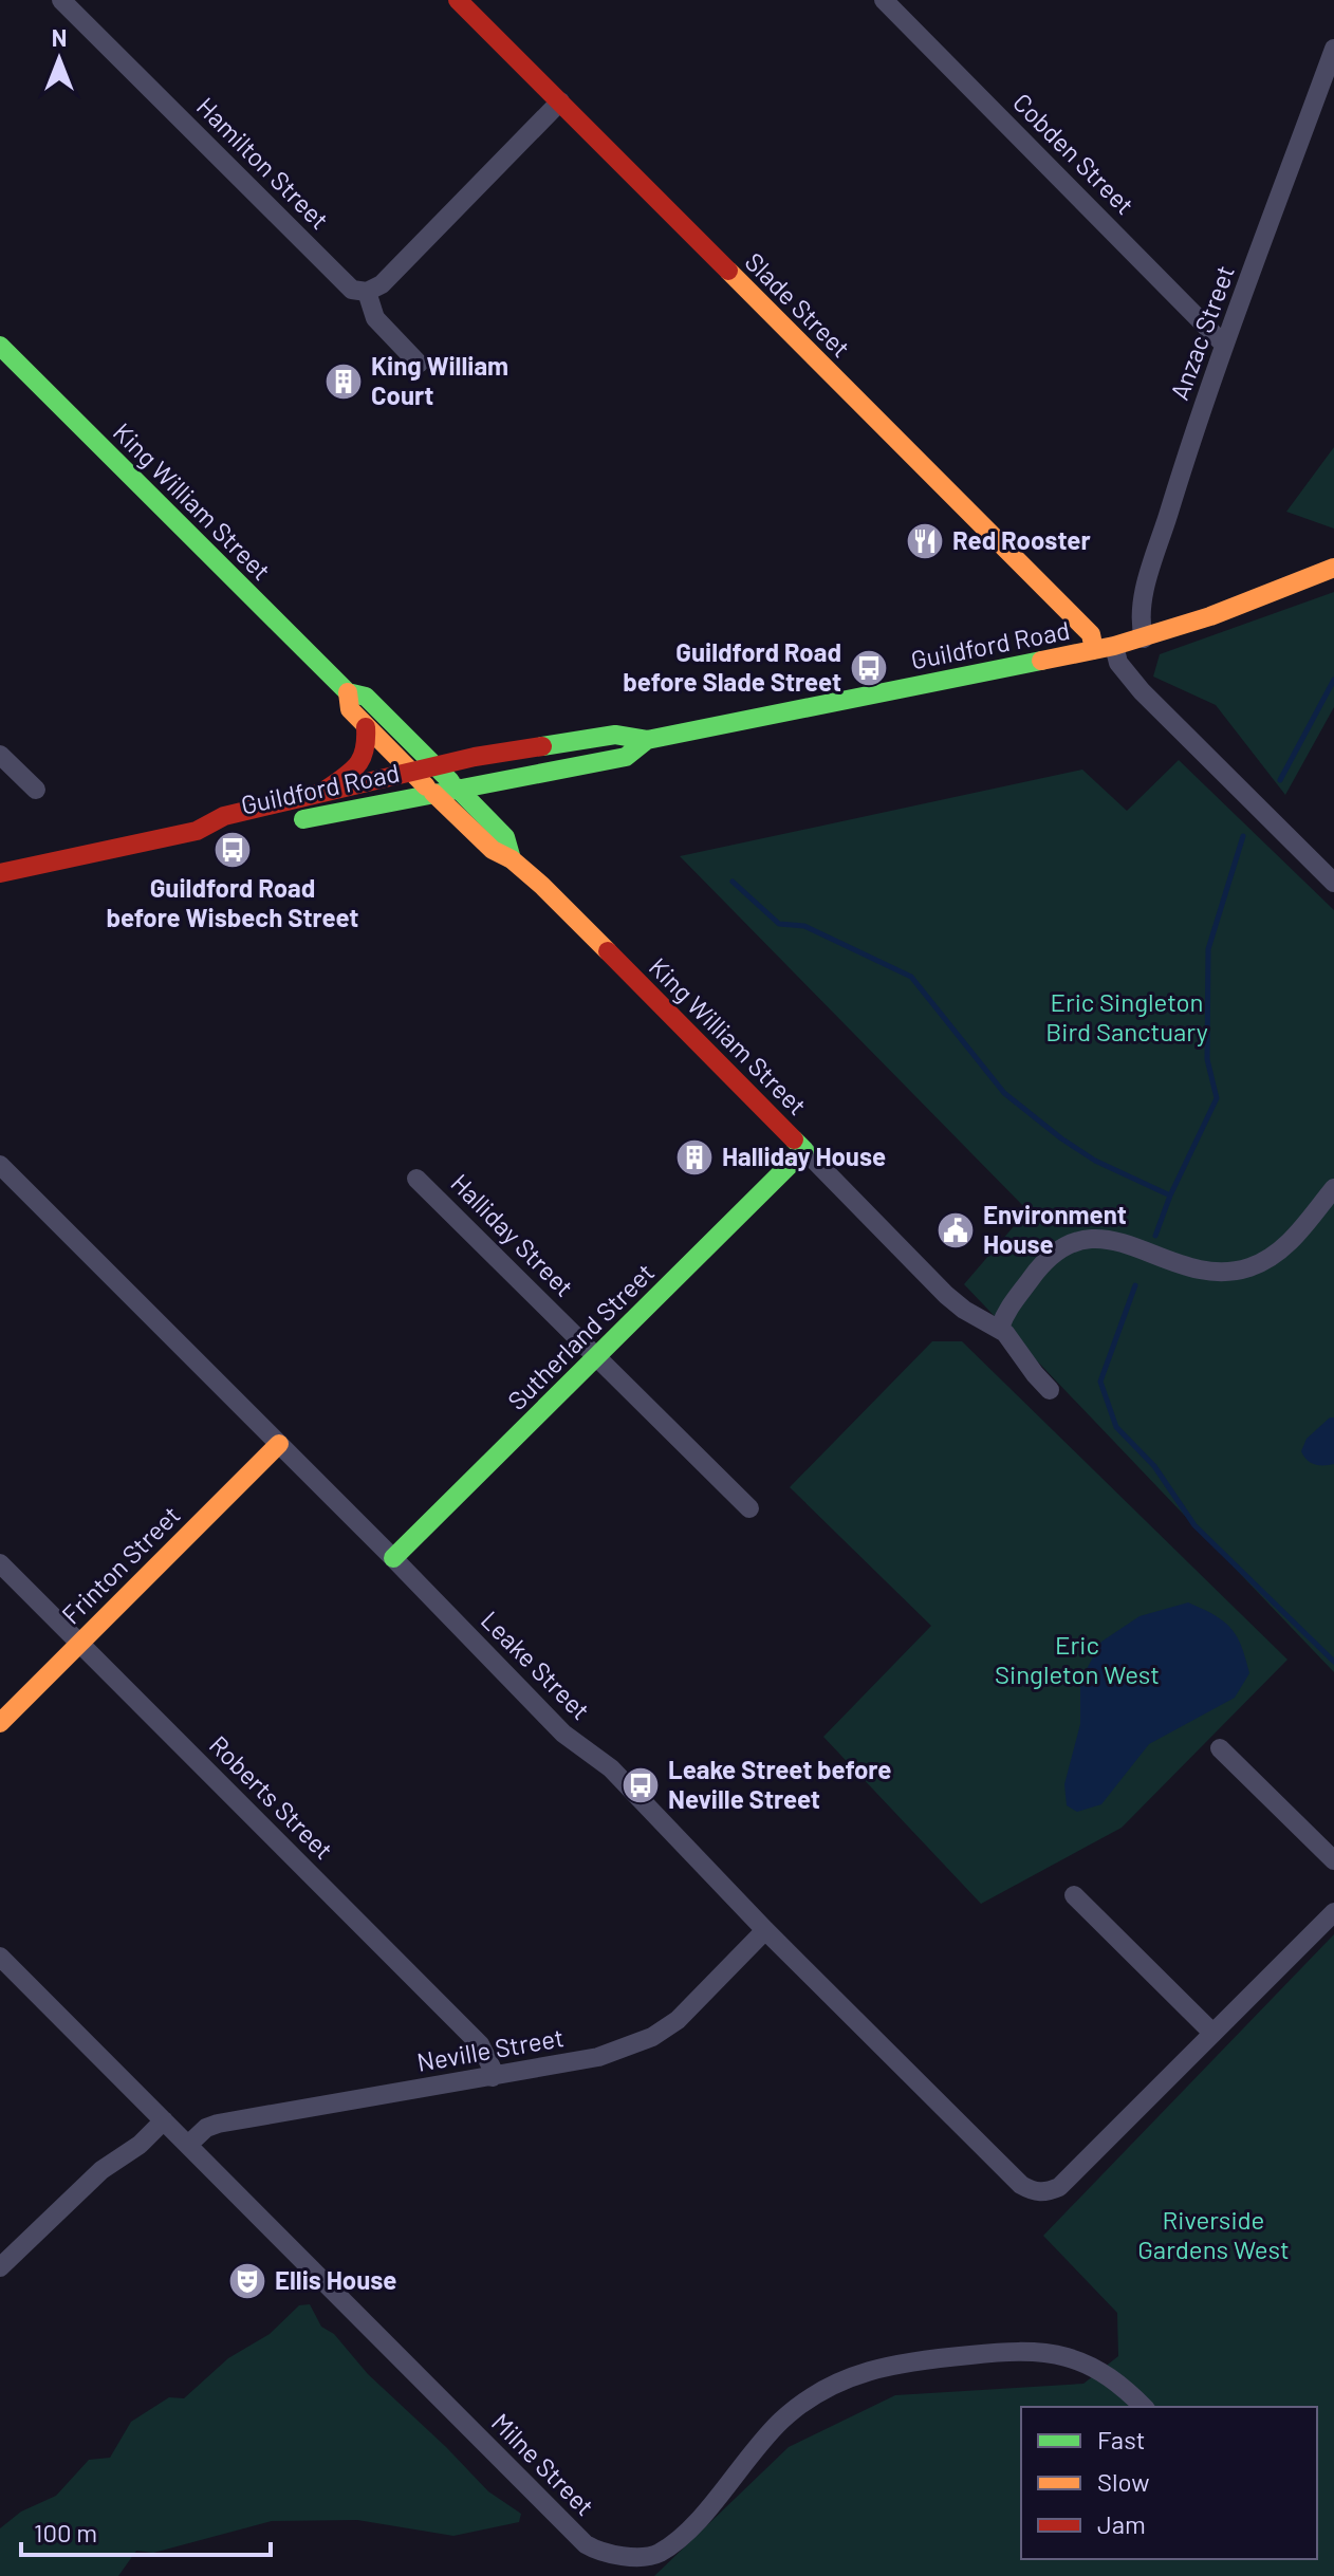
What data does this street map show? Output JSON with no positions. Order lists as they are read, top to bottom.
{
  "streets": {
    "main road": [
      "Slade Street",
      "King William Street",
      "Guildford Road",
      "Sutherland Street",
      "Frinton Street"
    ],
    "street": [
      "Cobden Street",
      "Hamilton Street",
      "Anzac Street",
      "Halliday Street",
      "Leake Street",
      "Roberts Street",
      "Neville Street",
      "Milne Street"
    ]
  },
  "crossings": [
    ["Cobden Street", "Anzac Street"],
    ["Slade Street", "Guildford Road"],
    ["Anzac Street", "Guildford Road"],
    ["King William Street", "Guildford Road"],
    ["King William Street", "Sutherland Street"],
    ["Halliday Street", "Sutherland Street"],
    ["Sutherland Street", "Leake Street"],
    ["Frinton Street", "Leake Street"],
    ["Frinton Street", "Roberts Street"],
    ["Leake Street", "Neville Street"],
    ["Roberts Street", "Neville Street"],
    ["Neville Street", "Milne Street"]
  ],
  "parks": ["Eric Singleton Bird Sanctuary", "Eric Singleton West", "Riverside Gardens West"],
  "places": {
    "building": ["King William Court", "Halliday House"],
    "restaurant": ["Red Rooster"],
    "bus stop": ["Guildford Road before Slade Street", "Guildford Road before Wisbech Street", "Leake Street before Neville Street"],
    "public building": ["Environment House"],
    "theatre": ["Ellis House"]
  },
  "legend": ["Fast", "Slow", "Jam"],
  "scale_bar": "100 m",
  "north": "top"
}
